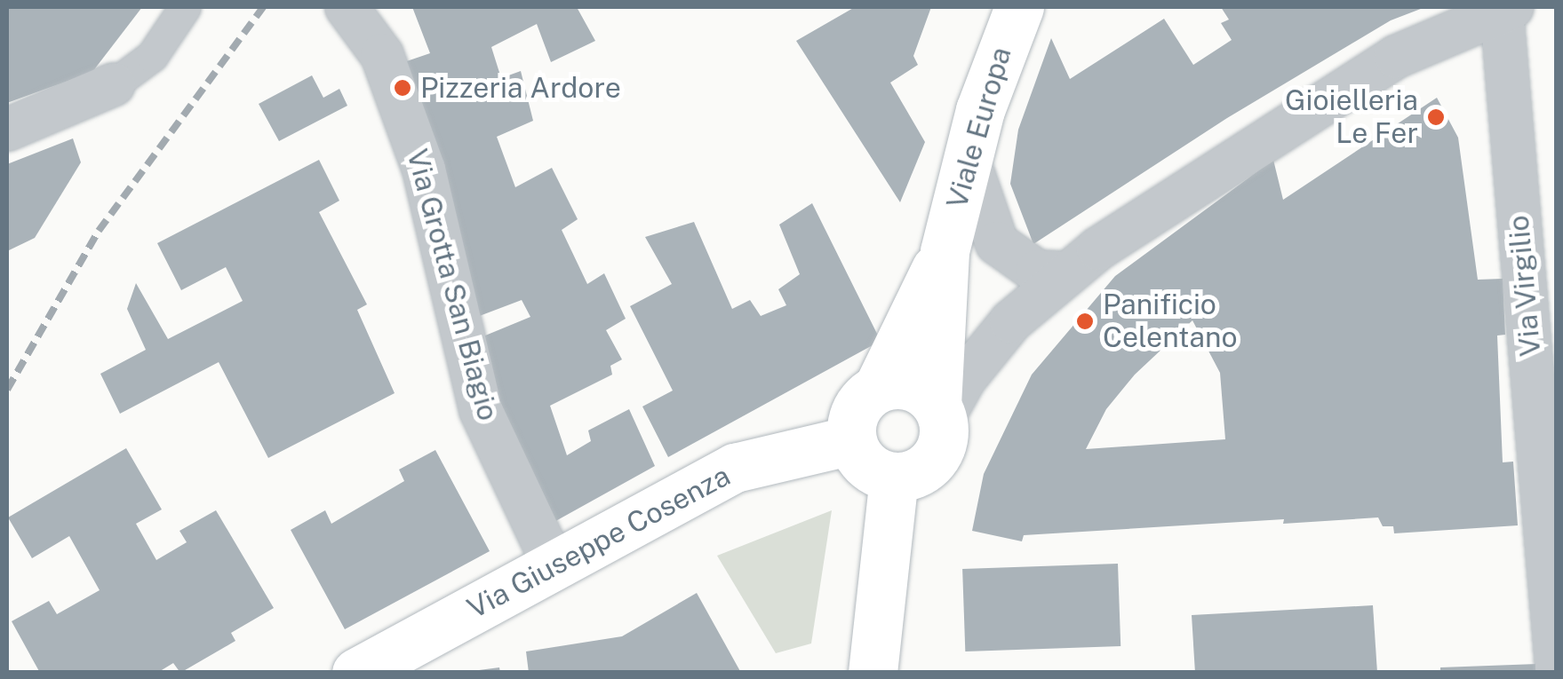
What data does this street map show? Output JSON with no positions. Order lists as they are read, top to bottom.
{
  "streets": {
    "main road": ["Viale Europa", "Via Giuseppe Cosenza"],
    "street": ["Via Grotta San Biagio", "Via Virgilio"]
  },
  "crossings": [
    ["Via Grotta San Biagio", "Via Giuseppe Cosenza"]
  ],
  "places": ["Pizzeria Ardore", "Gioielleria Le Fer", "Panificio Celentano"]
}
